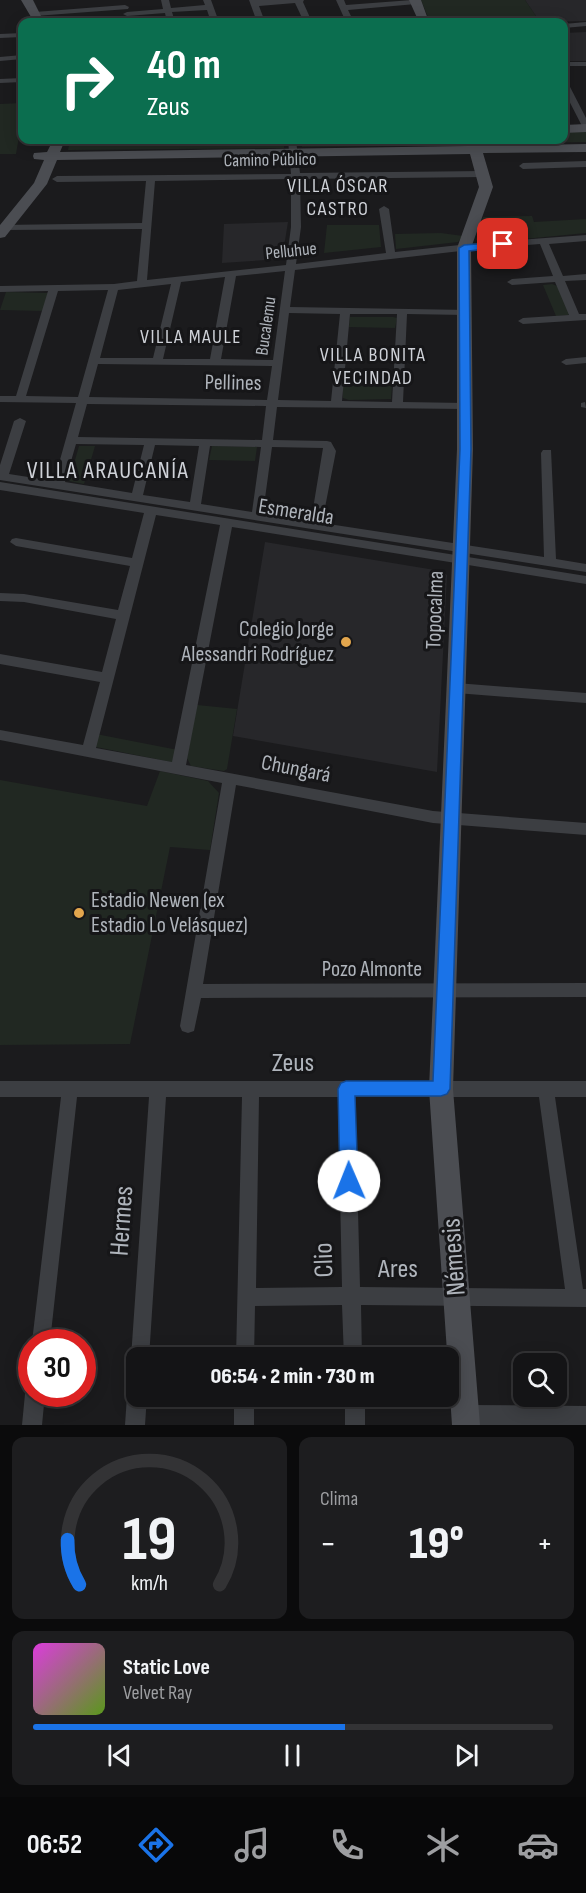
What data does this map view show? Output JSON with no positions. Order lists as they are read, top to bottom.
{
  "streets": {
    "street": [
      "Camino Público",
      "Pelluhue",
      "Bucalemu",
      "Pellines",
      "Esmeralda",
      "Topocalma",
      "Chungará",
      "Pozo Almonte",
      "Zeus",
      "Hermes",
      "Némesis",
      "Clio",
      "Ares"
    ]
  },
  "crossings": [
    ["Camino Público", "Bucalemu"],
    ["Camino Público", "Topocalma"],
    ["Pelluhue", "Bucalemu"],
    ["Pelluhue", "Topocalma"],
    ["Bucalemu", "Pellines"],
    ["Bucalemu", "Esmeralda"],
    ["Pellines", "Topocalma"],
    ["Esmeralda", "Topocalma"],
    ["Topocalma", "Chungará"],
    ["Topocalma", "Pozo Almonte"],
    ["Topocalma", "Zeus"],
    ["Topocalma", "Némesis"],
    ["Zeus", "Hermes"],
    ["Zeus", "Némesis"],
    ["Zeus", "Clio"],
    ["Némesis", "Ares"],
    ["Clio", "Ares"]
  ],
  "districts": [
    "VILLA ÓSCAR CASTRO",
    "VILLA MAULE",
    "VILLA BONITA VECINDAD",
    "VILLA ARAUCANÍA"
  ],
  "places": ["Colegio Jorge Alessandri Rodríguez", "Estadio Newen (ex Estadio Lo Velásquez)"],
  "page": {
    "turn": ["40 m", "Zeus"],
    "limit": "30",
    "trip": "06:54 · 2 min · 730 m",
    "tile": "Clima",
    "heat": ["−", "19°", "+"],
    "song": ["Static Love", "Velvet Ray"],
    "tabs": "06:52",
    "gauge": ["19", "km/h"]
  }
}
